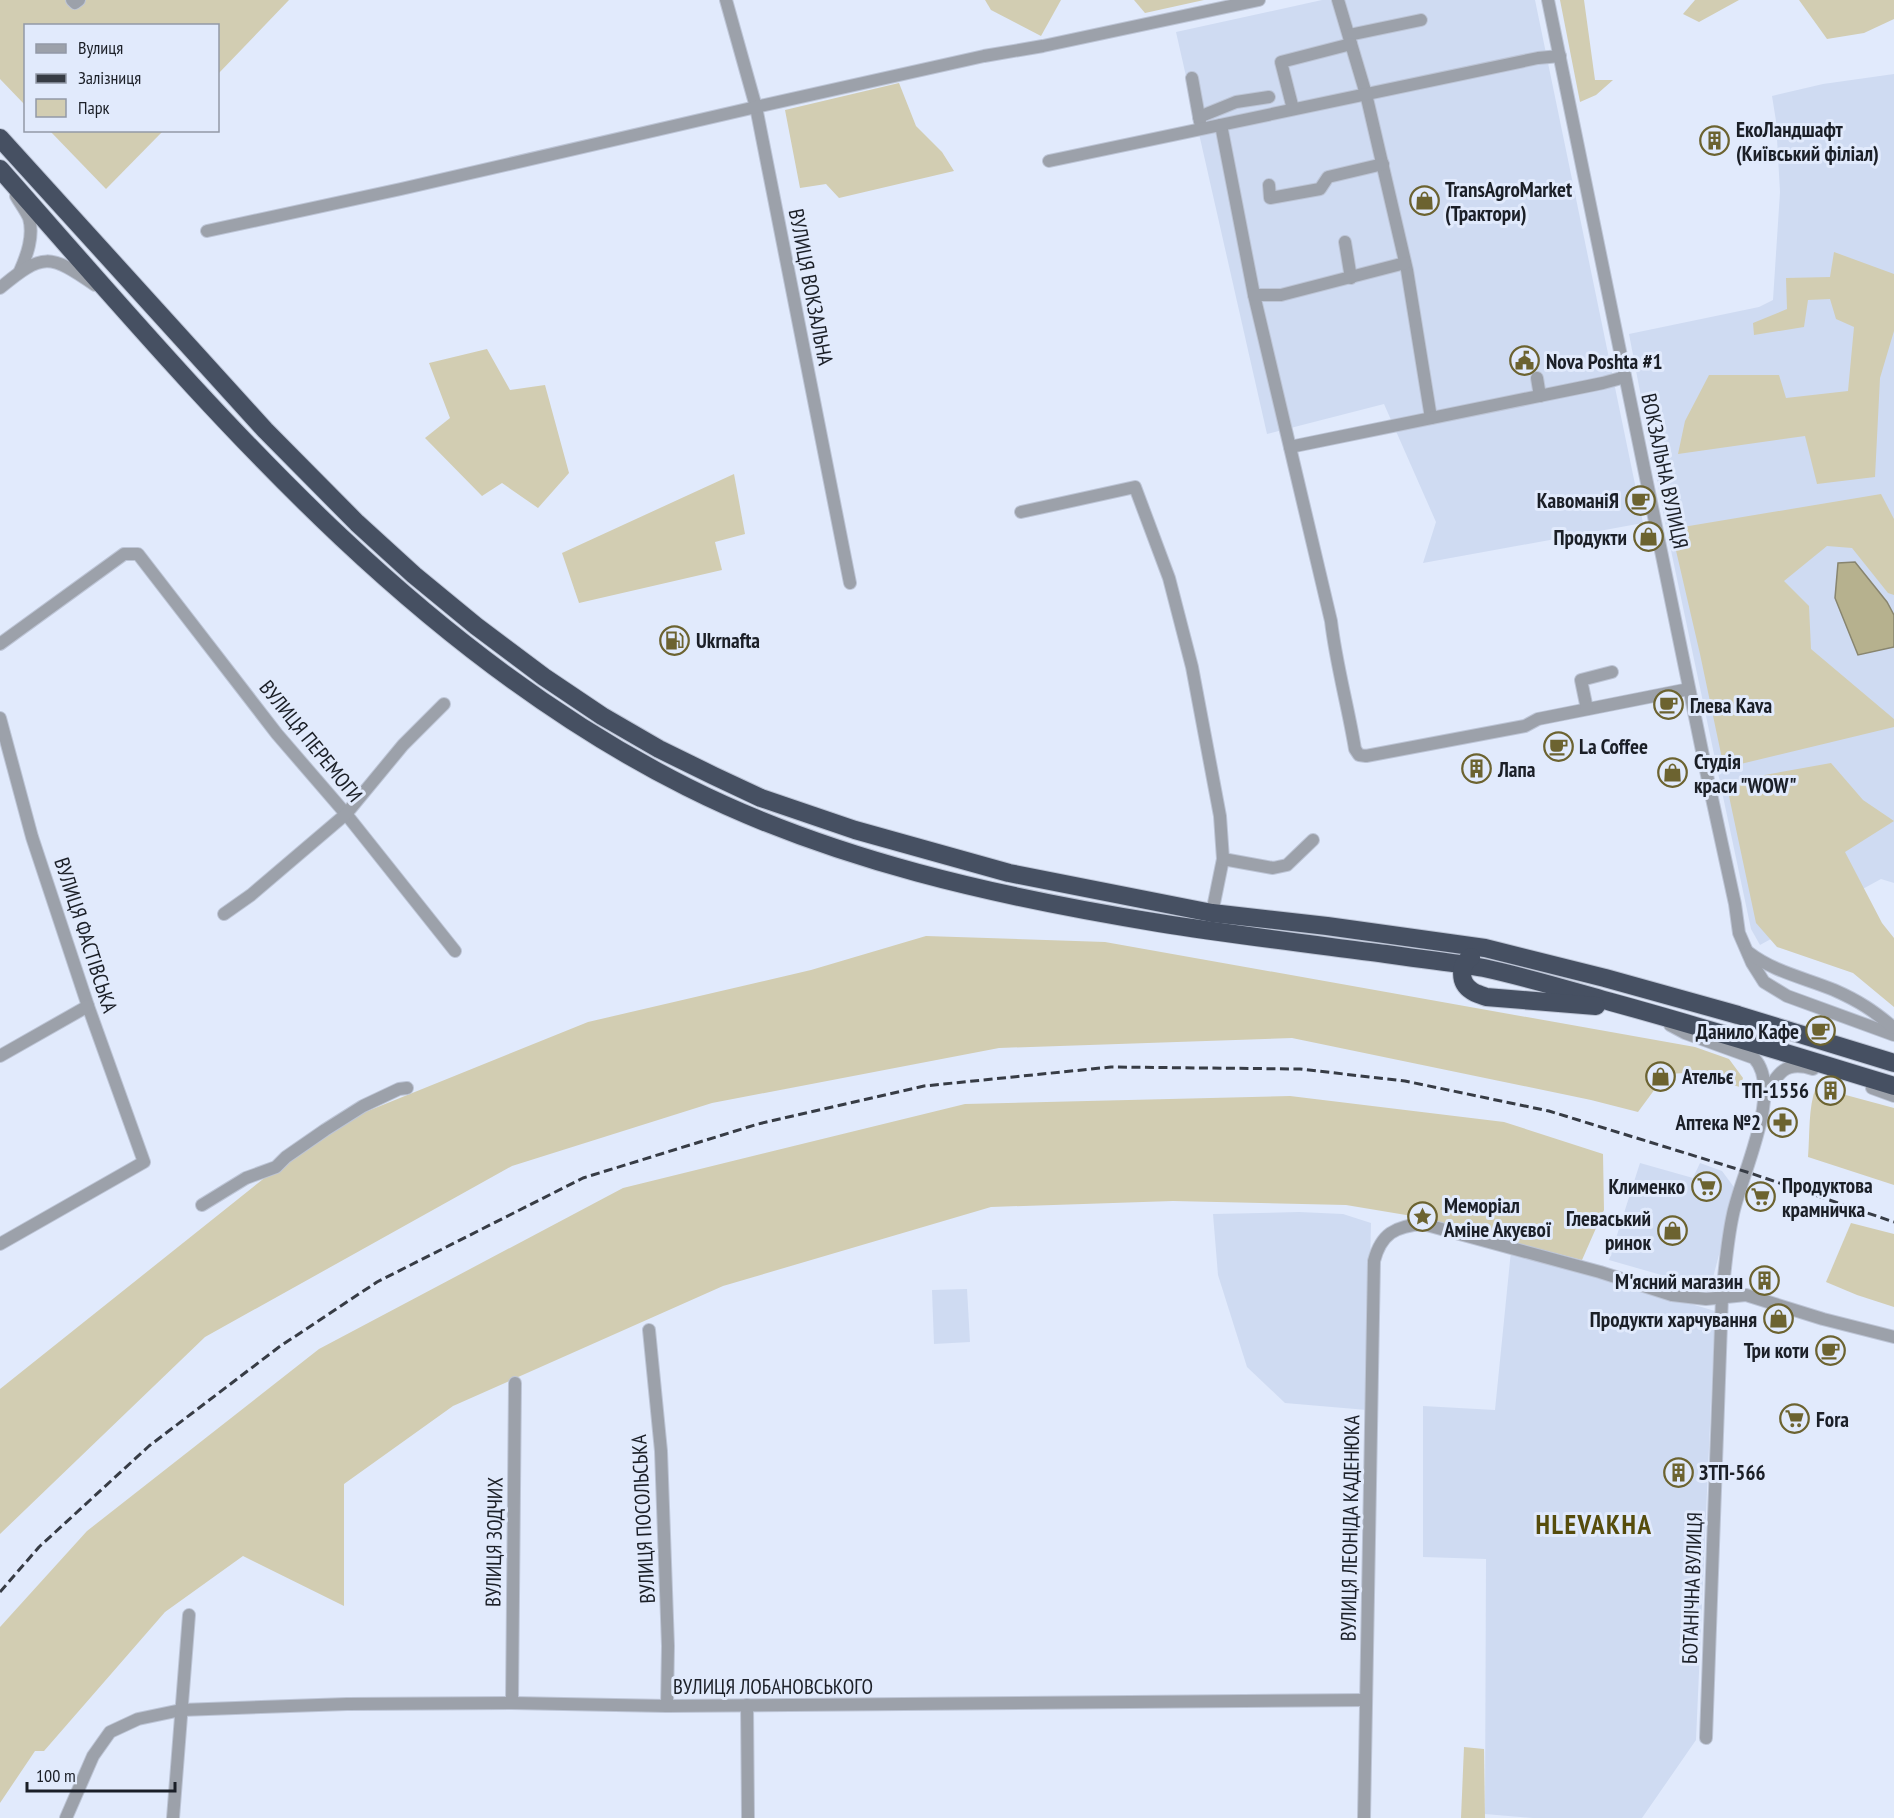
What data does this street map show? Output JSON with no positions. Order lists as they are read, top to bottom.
{
  "streets": {
    "street": [
      "ВУЛИЦЯ ВОКЗАЛЬНА",
      "ВОКЗАЛЬНА ВУЛИЦЯ",
      "ВУЛИЦЯ ПЕРЕМОГИ",
      "ВУЛИЦЯ ФАСТІВСЬКА",
      "ВУЛИЦЯ ПОСОЛЬСЬКА",
      "ВУЛИЦЯ ЛЕОНІДА КАДЕНЮКА",
      "ВУЛИЦЯ ЗОДЧИХ",
      "БОТАНІЧНА ВУЛИЦЯ",
      "ВУЛИЦЯ ЛОБАНОВСЬКОГО"
    ]
  },
  "crossings": [
    ["ВУЛИЦЯ ПОСОЛЬСЬКА", "ВУЛИЦЯ ЛОБАНОВСЬКОГО"],
    ["ВУЛИЦЯ ЛЕОНІДА КАДЕНЮКА", "БОТАНІЧНА ВУЛИЦЯ"],
    ["ВУЛИЦЯ ЛЕОНІДА КАДЕНЮКА", "ВУЛИЦЯ ЛОБАНОВСЬКОГО"],
    ["ВУЛИЦЯ ЗОДЧИХ", "ВУЛИЦЯ ЛОБАНОВСЬКОГО"]
  ],
  "districts": ["HLEVAKHA"],
  "places": {
    "building": [
      "ЕкоЛандшафт (Київський філіал)",
      "Лапа",
      "ТП-1556",
      "М'ясний магазин",
      "ЗТП-566"
    ],
    "shop": [
      "TransAgroMarket (Трактори)",
      "Продукти",
      "Студія краси \"WOW\"",
      "Ательє",
      "Глеваський ринок",
      "Продукти харчування"
    ],
    "public building": ["Nova Poshta #1"],
    "cafe": [
      "КавоманіЯ",
      "Глева Kava",
      "La Coffee",
      "Данило Кафе",
      "Три коти"
    ],
    "fuel station": ["Ukrnafta"],
    "pharmacy": ["Аптека №2"],
    "supermarket": ["Клименко", "Продуктова крамничка", "Fora"],
    "place": ["Меморіал Аміне Акуєвої"]
  },
  "legend": ["Вулиця", "Залізниця", "Парк"],
  "scale_bar": "100 m"
}
